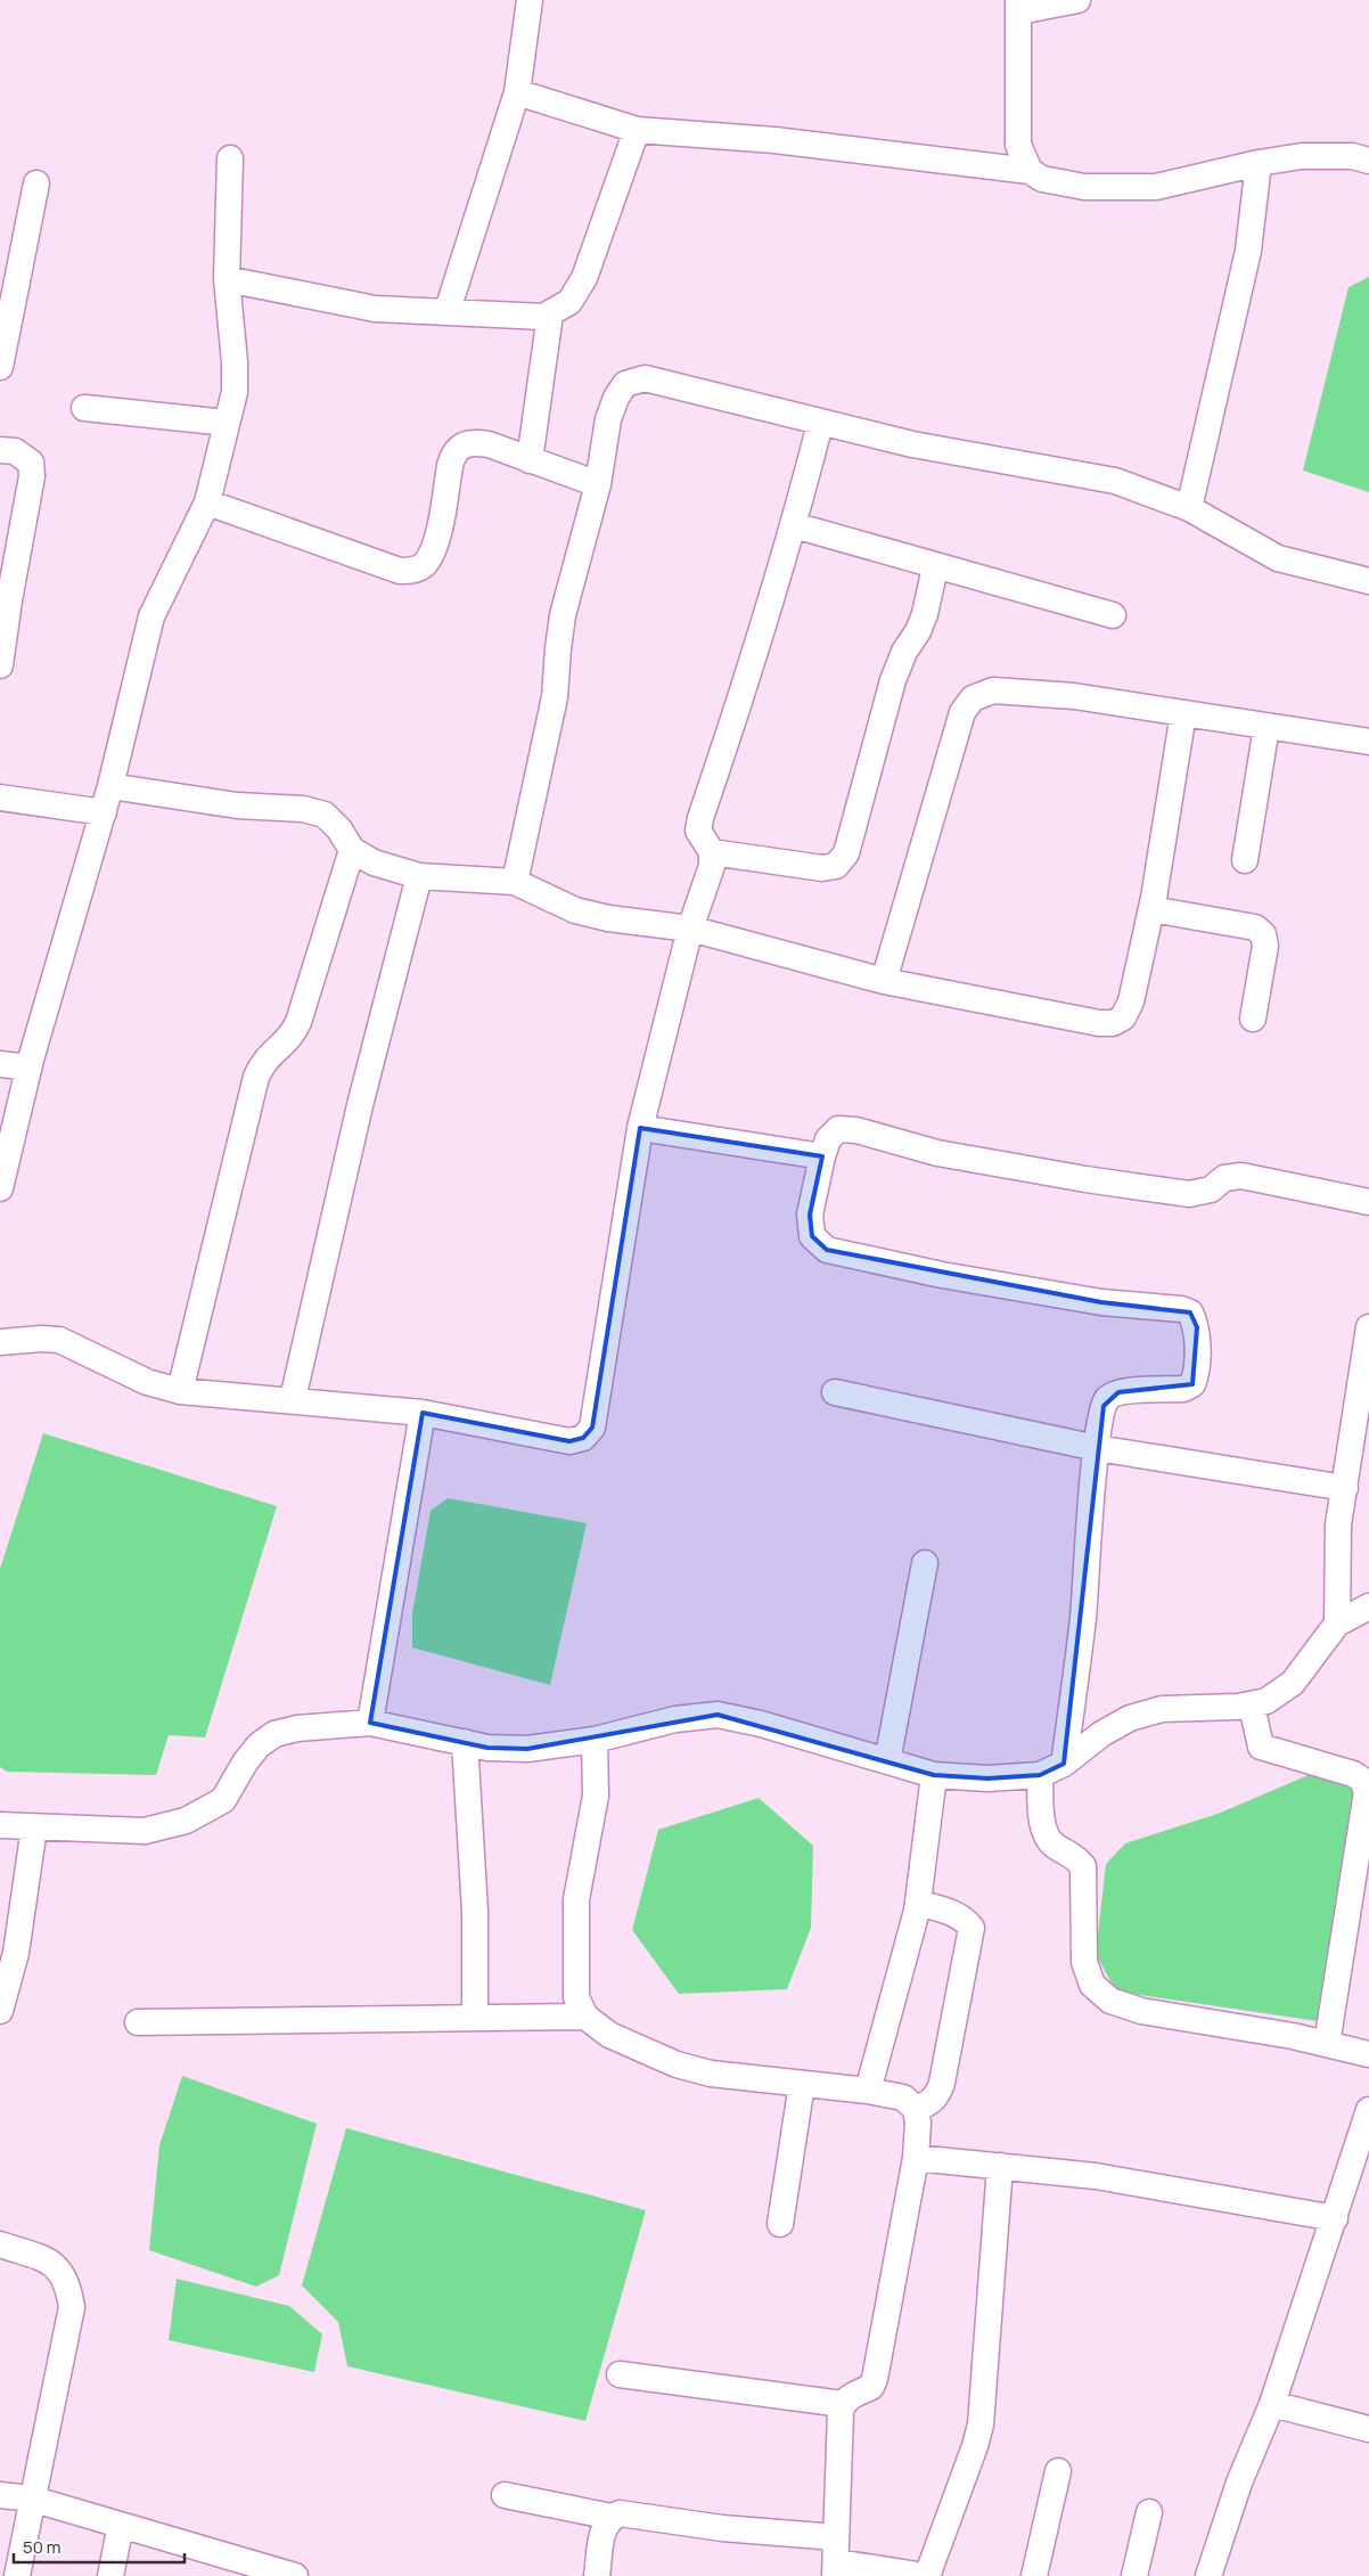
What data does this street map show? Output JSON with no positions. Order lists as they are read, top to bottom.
{
  "scale_bar": "50 m"
}
